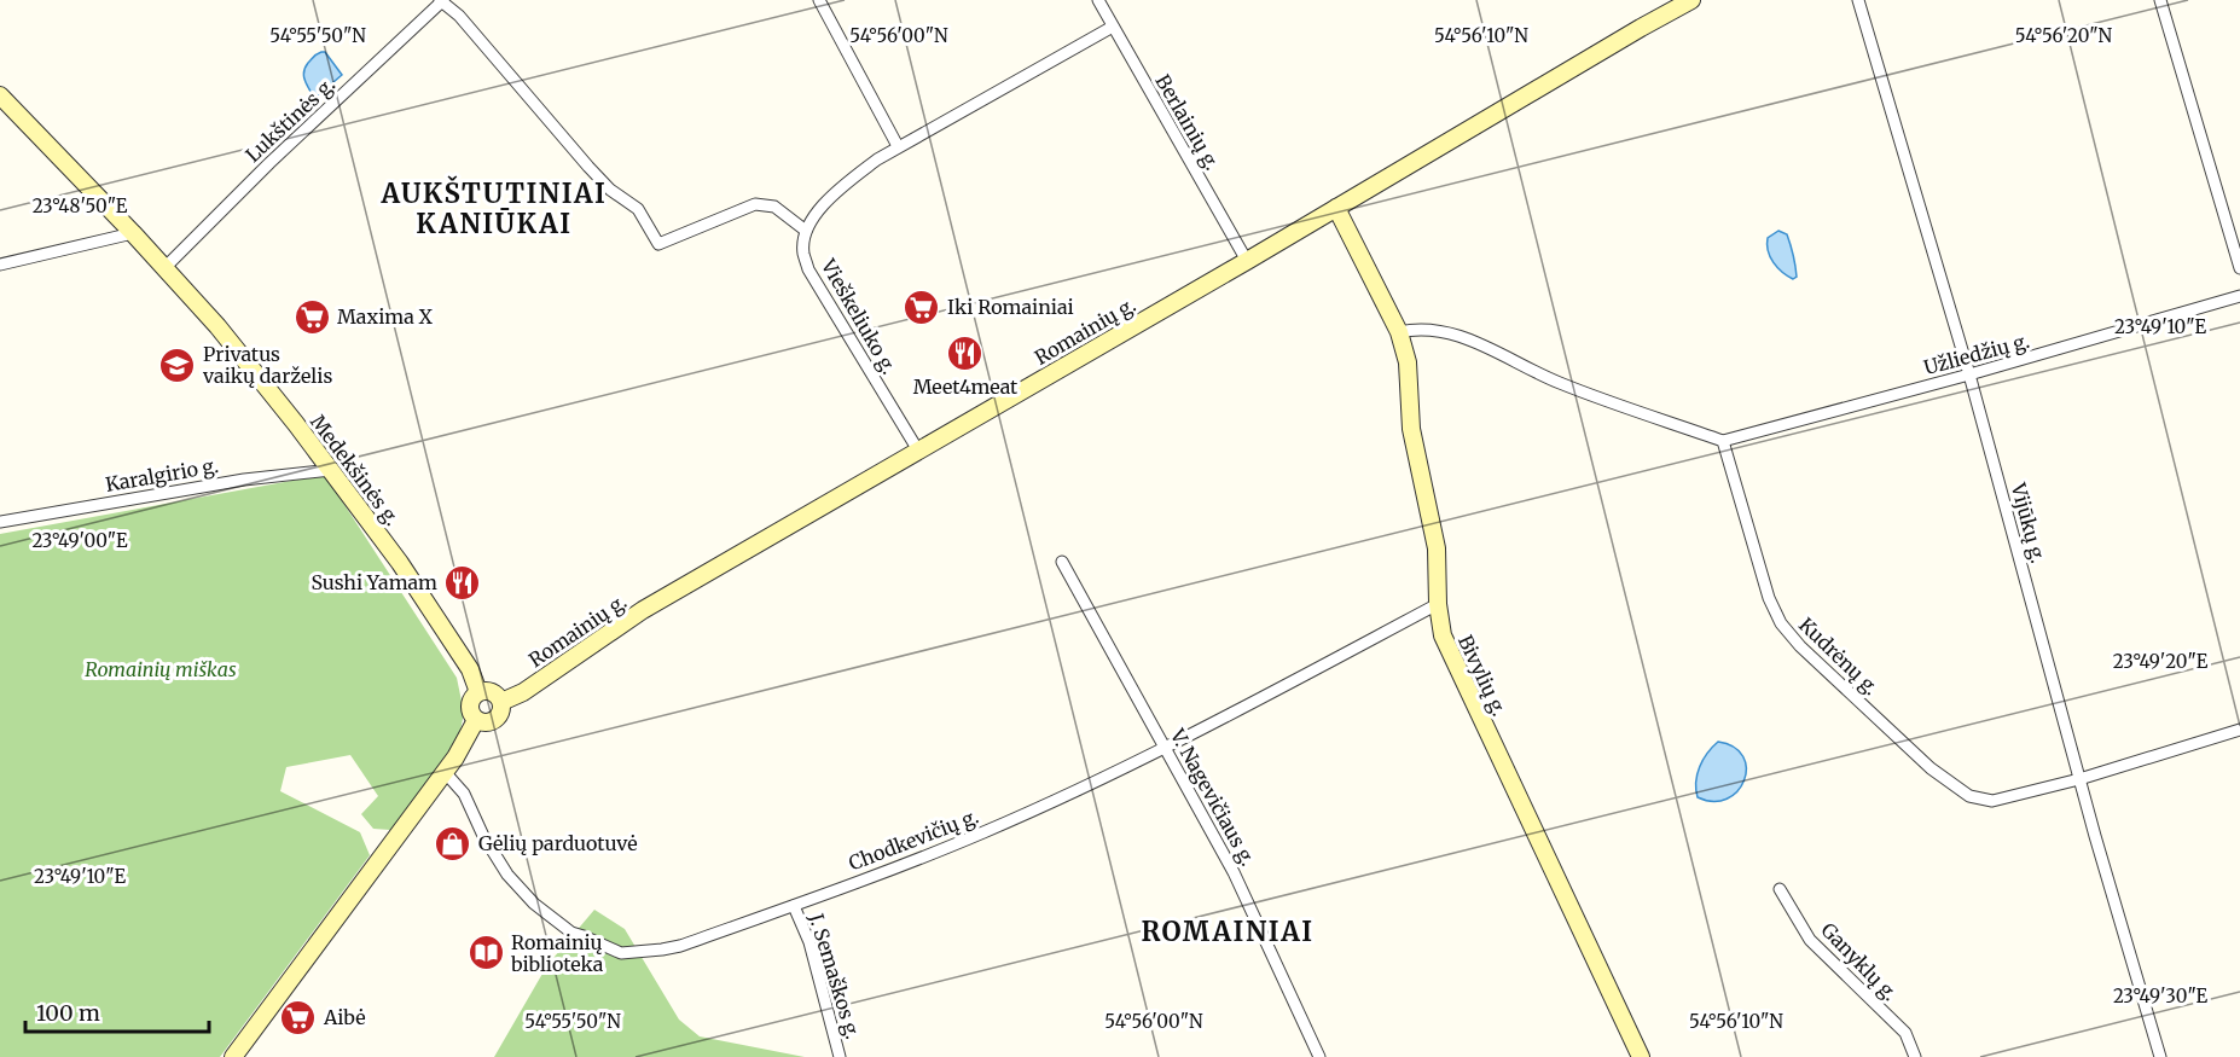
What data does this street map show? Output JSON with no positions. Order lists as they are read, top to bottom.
{
  "streets": {
    "main road": ["Romainių g.", "Medekšinės g.", "Bivylių g."],
    "street": [
      "Lukštinės g.",
      "Berlainių g.",
      "Vieškeliuko g.",
      "Užliedžių g.",
      "Karalgirio g.",
      "Vijūkų g.",
      "Kudrėnų g.",
      "V. Nagevičiaus g.",
      "Chodkevičių g.",
      "Ganyklų g.",
      "J. Semaškos g."
    ]
  },
  "crossings": [
    ["Lukštinės g.", "Medekšinės g."],
    ["Berlainių g.", "Romainių g."],
    ["Vieškeliuko g.", "Romainių g."],
    ["Romainių g.", "Medekšinės g."],
    ["Romainių g.", "Bivylių g."],
    ["Užliedžių g.", "Vijūkų g."],
    ["Užliedžių g.", "Kudrėnų g."],
    ["Medekšinės g.", "Karalgirio g."],
    ["Vijūkų g.", "Kudrėnų g."],
    ["Bivylių g.", "Chodkevičių g."],
    ["V. Nagevičiaus g.", "Chodkevičių g."],
    ["Chodkevičių g.", "J. Semaškos g."]
  ],
  "districts": ["AUKŠTUTINIAI KANIŪKAI", "ROMAINIAI"],
  "parks": ["Romainių miškas"],
  "places": {
    "supermarket": ["Iki Romainiai", "Maxima X", "Aibė"],
    "restaurant": ["Meet4meat", "Sushi Yamam"],
    "school or university": ["Privatus vaikų darželis"],
    "shop": ["Gėlių parduotuvė"],
    "library": ["Romainių biblioteka"]
  },
  "scale_bar": "100 m",
  "coordinates": [
    "54°56'00\"N",
    "54°56'10\"N",
    "54°55'50\"N",
    "54°56'20\"N",
    "23°48'50\"E",
    "23°49'10\"E",
    "23°49'00\"E",
    "23°49'20\"E",
    "23°49'30\"E"
  ]
}
